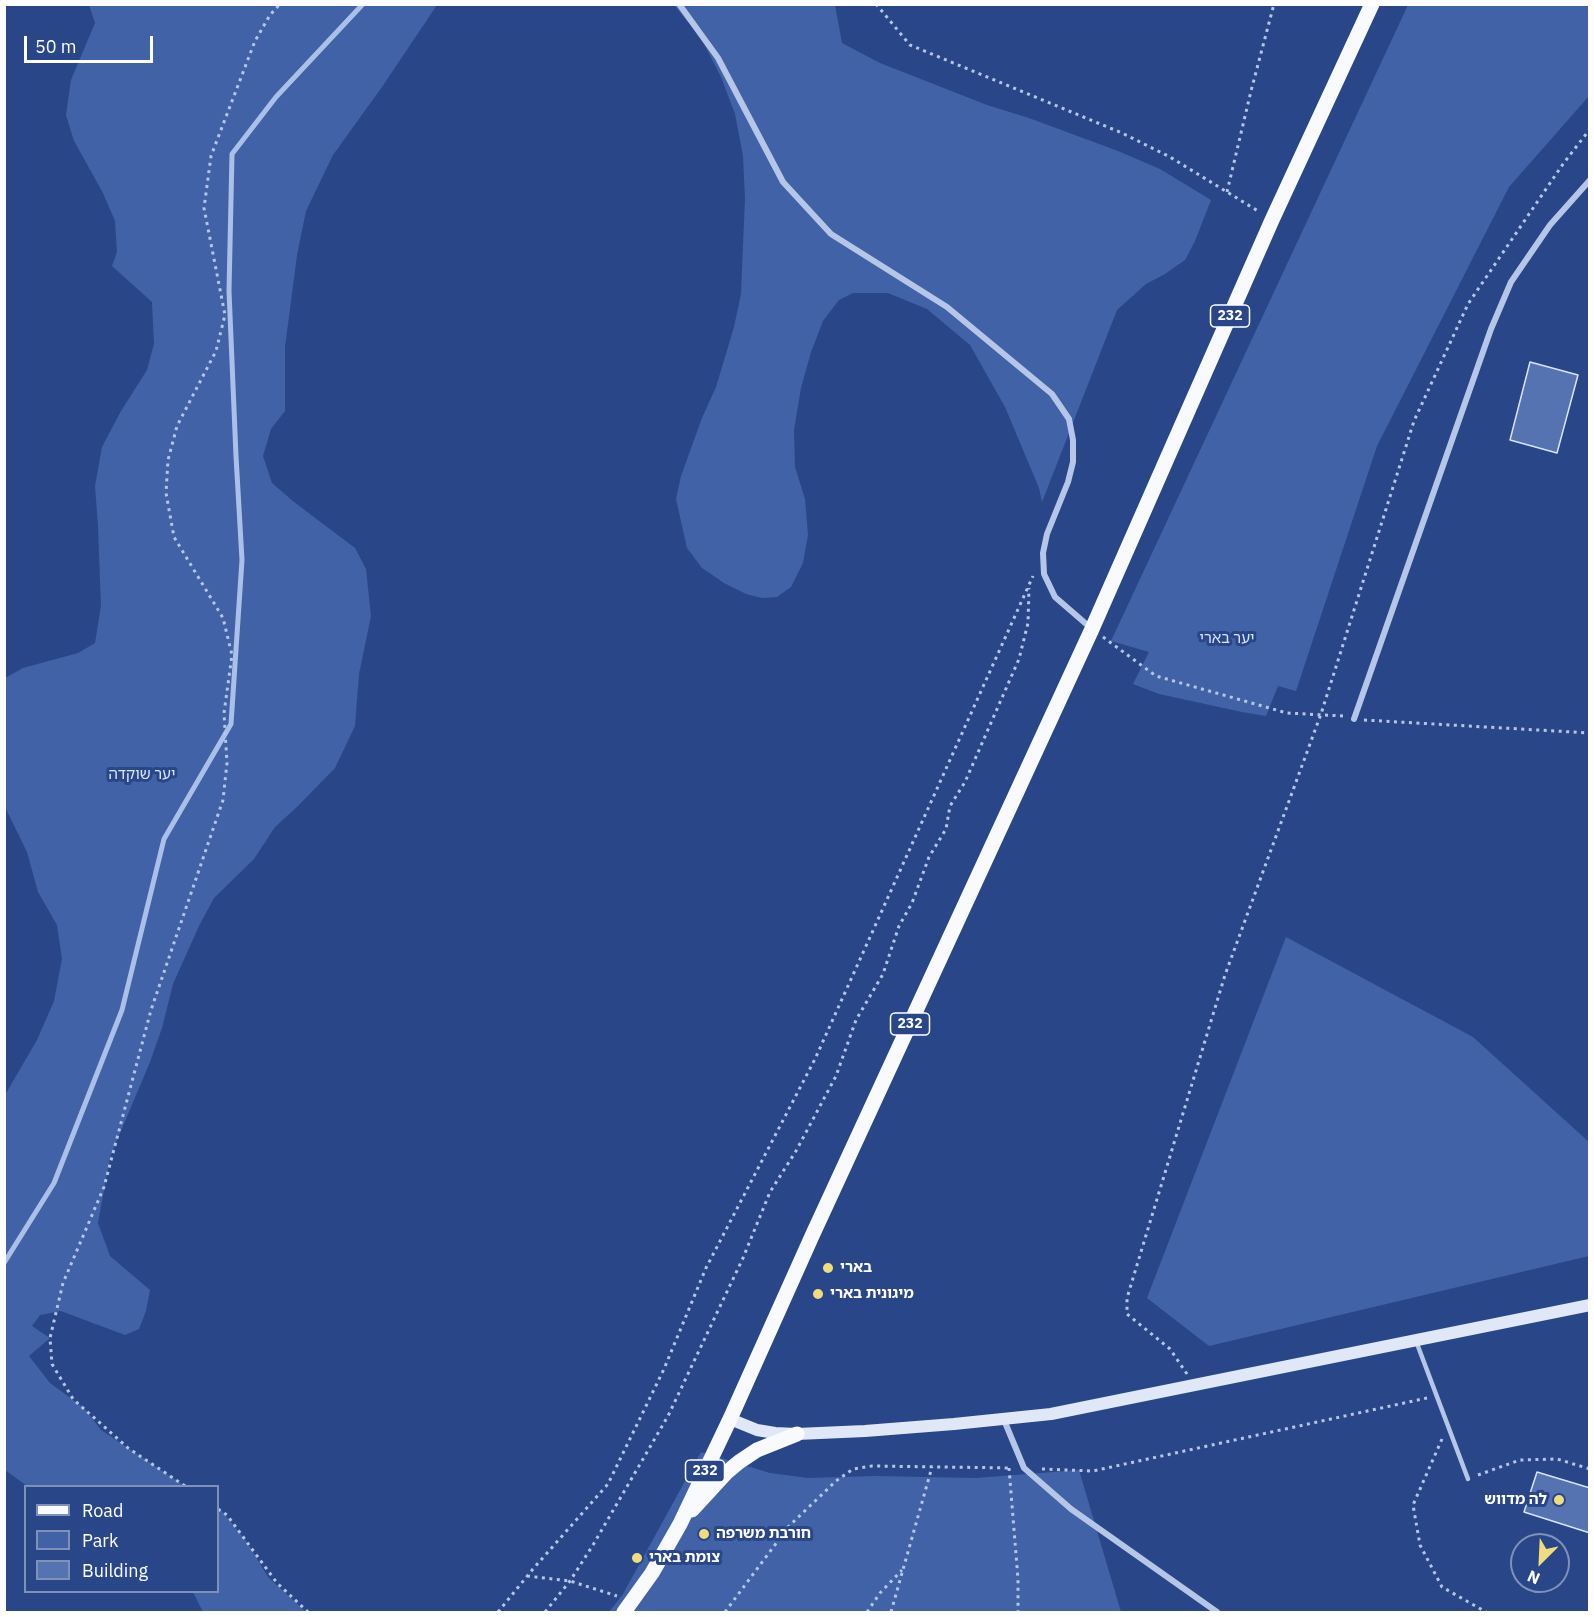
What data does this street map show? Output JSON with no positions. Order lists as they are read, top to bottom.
{
  "streets": {
    "main road": ["232"]
  },
  "parks": ["יער בארי", "יער שוקדה"],
  "places": [
    "בארי",
    "מיגונית בארי",
    "לה מדווש",
    "חורבת משרפה",
    "צומת בארי"
  ],
  "legend": ["Road", "Park", "Building"],
  "scale_bar": "50 m",
  "north": "bottom left"
}
